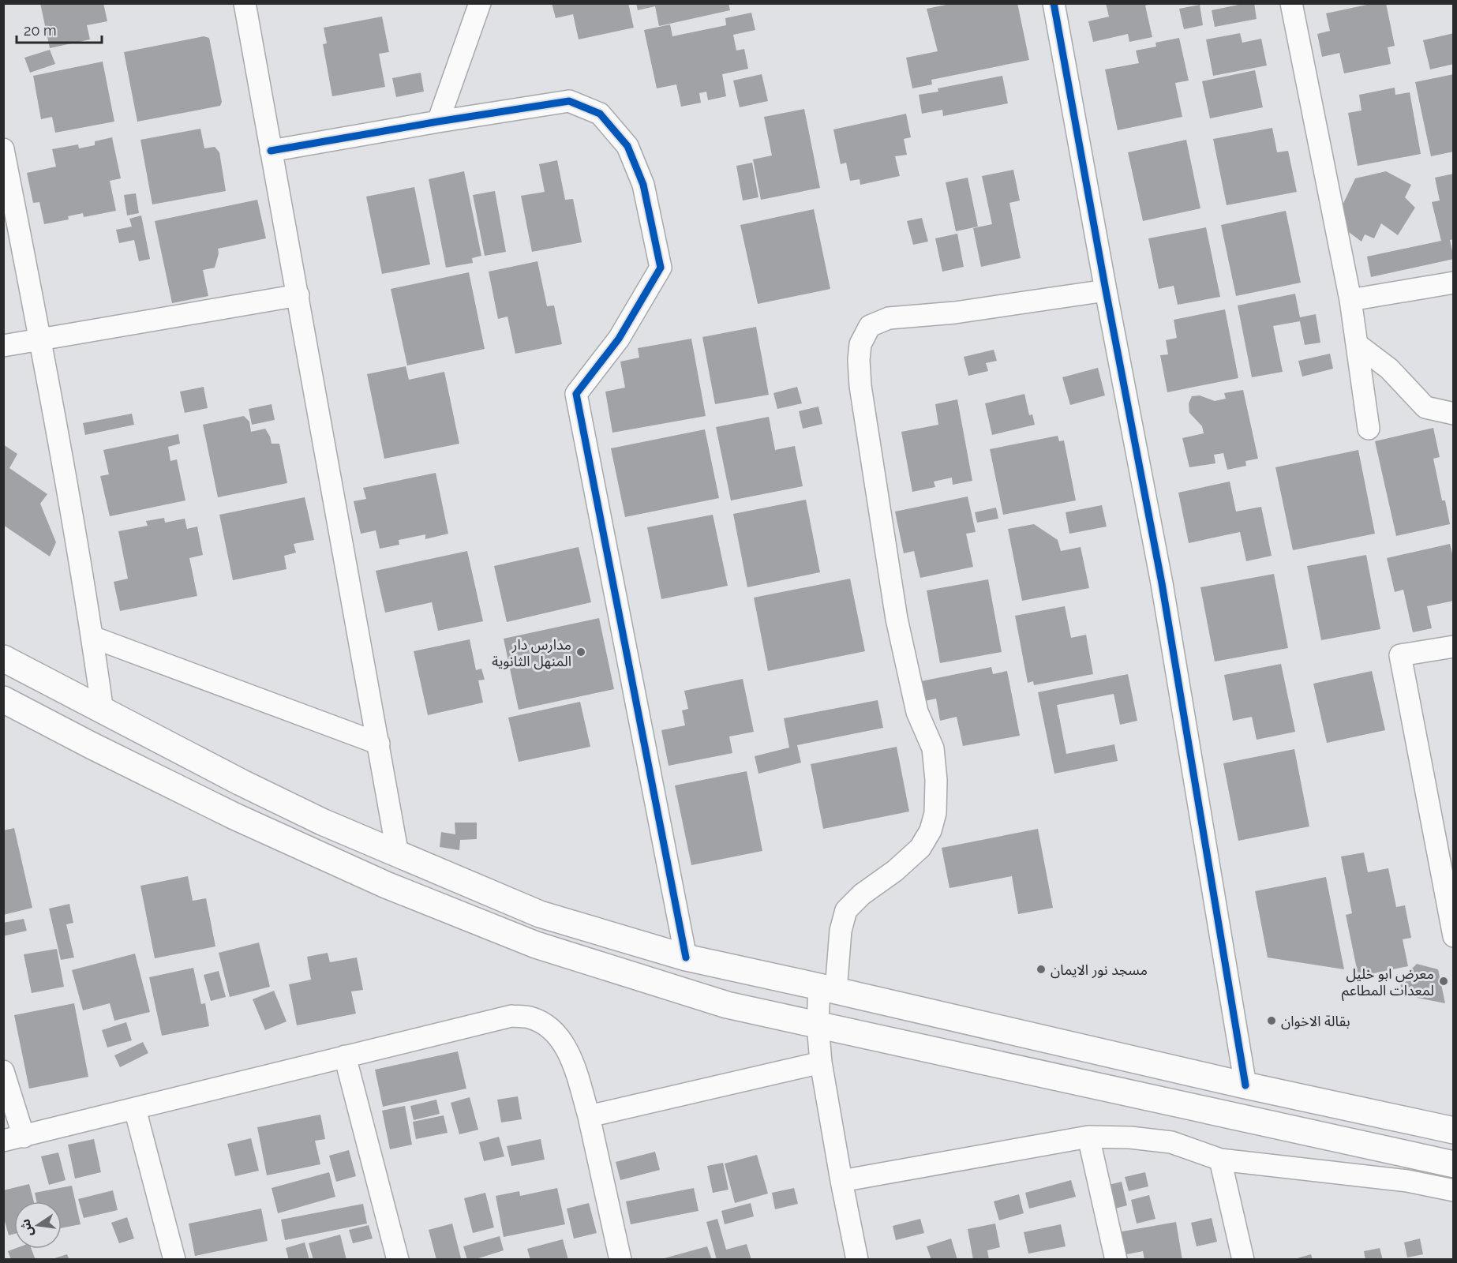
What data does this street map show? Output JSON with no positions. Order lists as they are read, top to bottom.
{
  "places": [
    "مدارس دار المنهل الثانوية",
    "مسجد نور الايمان",
    "معرض ابو خليل لمعدات المطاعم",
    "بقالة الاخوان"
  ],
  "scale_bar": "20 m",
  "north": "left"
}
